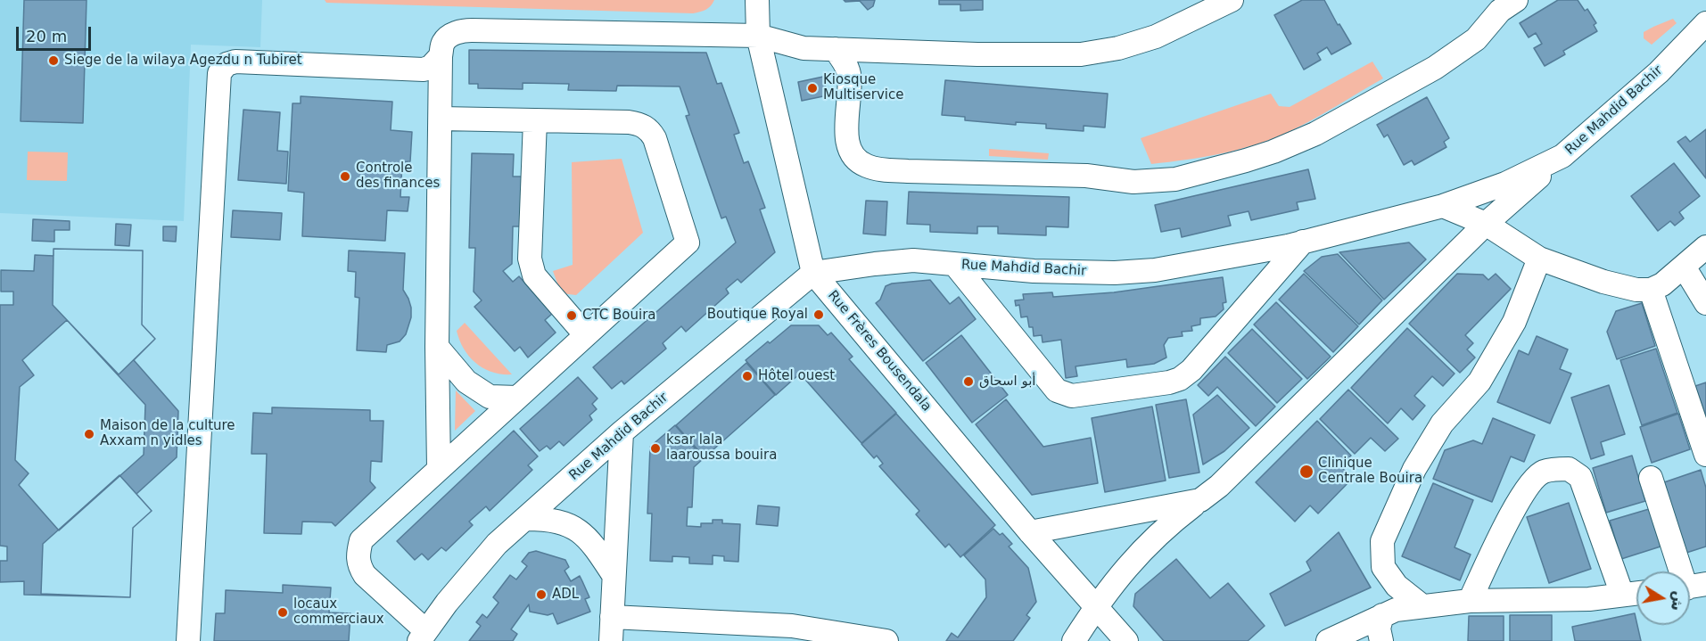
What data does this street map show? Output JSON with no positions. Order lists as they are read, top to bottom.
{
  "streets": {
    "street": ["Rue Mahdid Bachir", "Rue Frères Bousendala"]
  },
  "crossings": [
    ["Rue Mahdid Bachir", "Rue Frères Bousendala"]
  ],
  "places": [
    "Siege de la wilaya Agezdu n Tubiret",
    "Kiosque Multiservice",
    "Controle des finances",
    "Boutique Royal",
    "CTC Bouira",
    "Hôtel ouest",
    "أبو اسحاق",
    "Maison de la culture Axxam n yidles",
    "ksar lala laaroussa bouira",
    "Clinique Centrale Bouira",
    "ADL",
    "locaux commerciaux"
  ],
  "scale_bar": "20 m",
  "north": "right"
}
